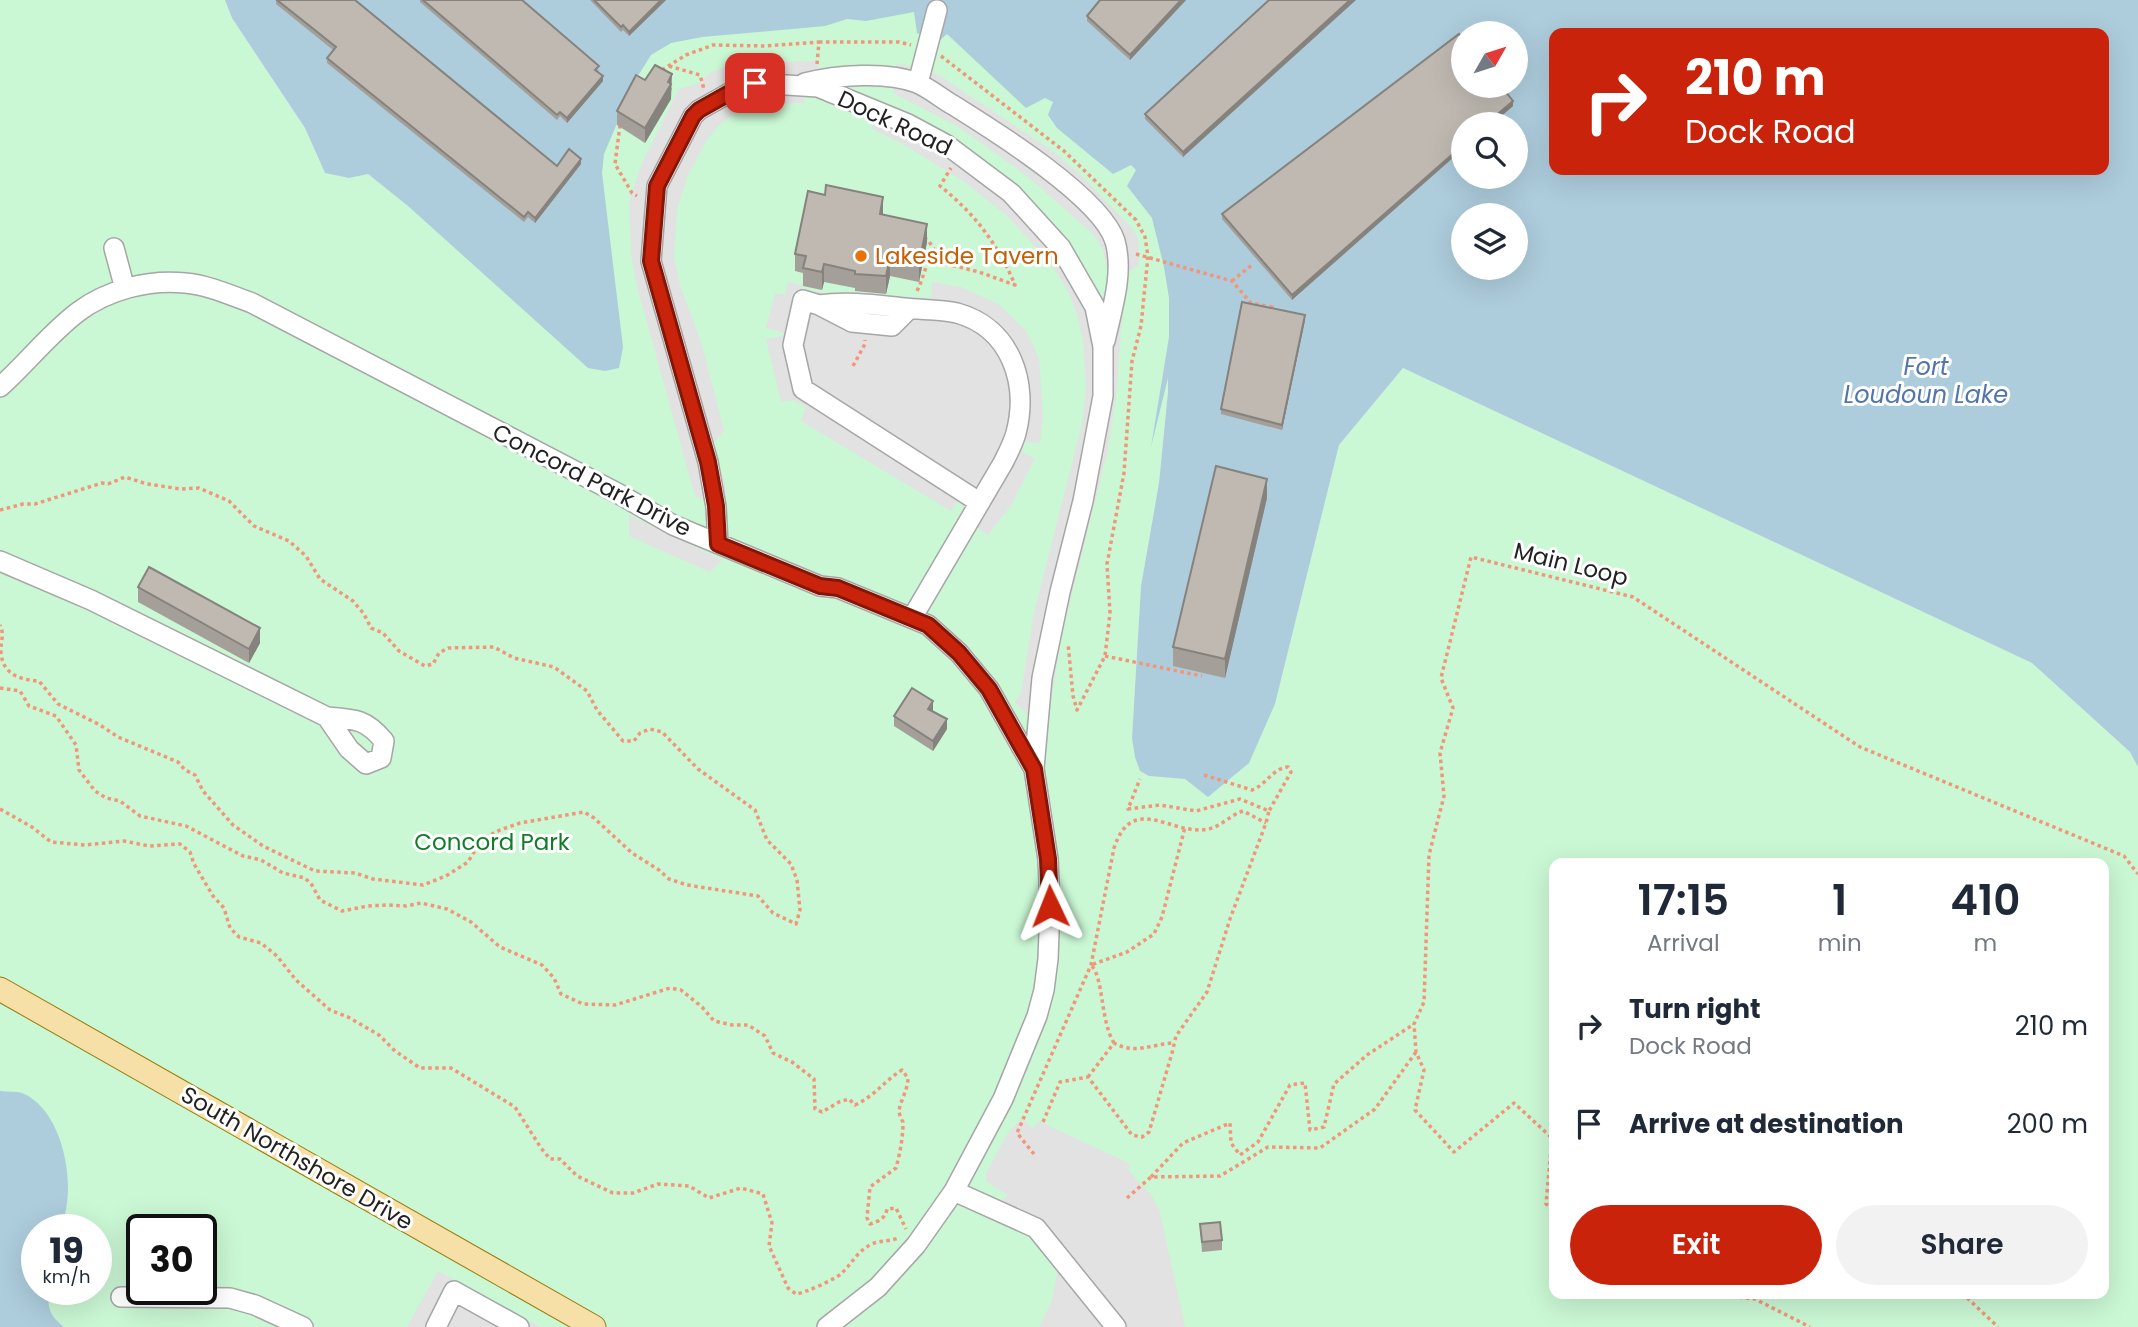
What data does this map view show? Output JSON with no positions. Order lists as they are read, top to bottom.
{
  "streets": {
    "main road": ["South Northshore Drive"],
    "street": ["Dock Road", "Concord Park Drive"],
    "path": ["Main Loop"]
  },
  "crossings": [
    ["Dock Road", "Concord Park Drive"]
  ],
  "water": ["Fort Loudoun Lake"],
  "parks": ["Concord Park"],
  "places": ["Lakeside Tavern"],
  "north": "top right",
  "page": {
    "turn": ["210 m", "Dock Road"],
    "eta": [
      "17:15",
      "Arrival",
      "1",
      "min",
      "410",
      "m"
    ],
    "list": [
      {
        "name": "Turn right",
        "note": "Dock Road",
        "value": "210 m"
      },
      {
        "name": "Arrive at destination",
        "value": "200 m"
      }
    ],
    "buttons": ["Exit", "Share"],
    "speed": "19 km/h",
    "limit": "30"
  }
}
